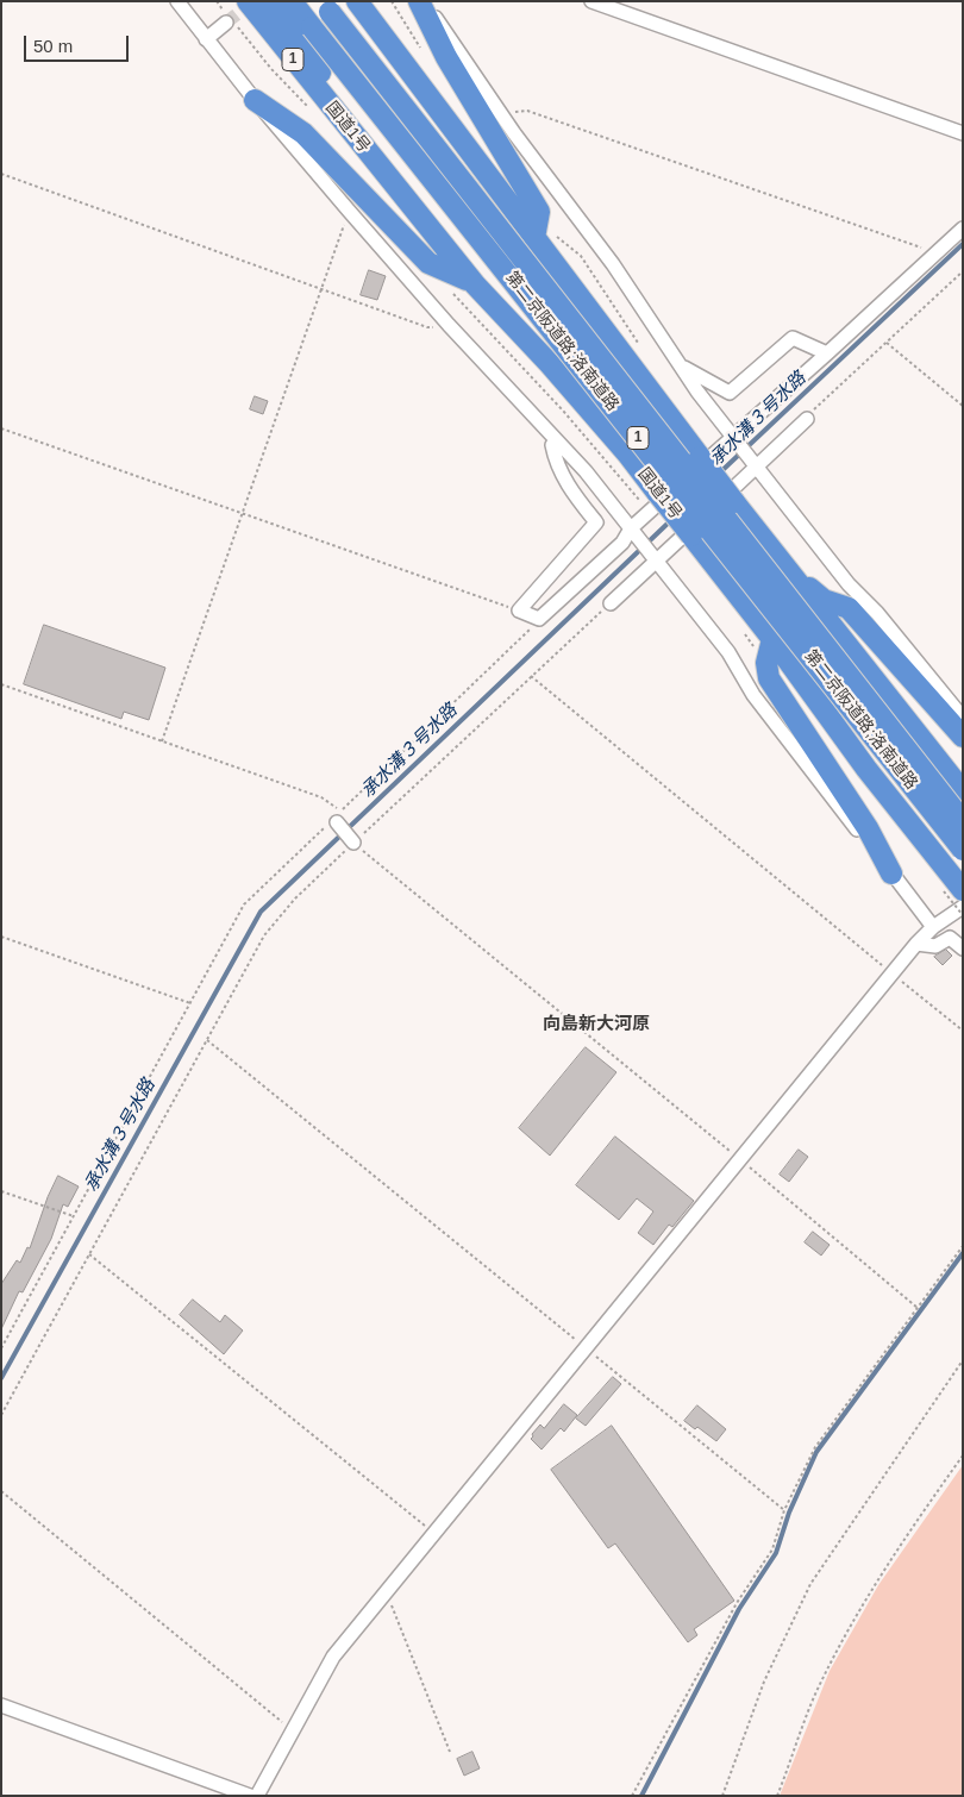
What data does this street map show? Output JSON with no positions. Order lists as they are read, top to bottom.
{
  "streets": {
    "highway": ["1", "国道1号", "第二京阪道路;洛南道路"]
  },
  "districts": ["向島新大河原"],
  "water": ["承水溝３号水路"],
  "scale_bar": "50 m"
}
